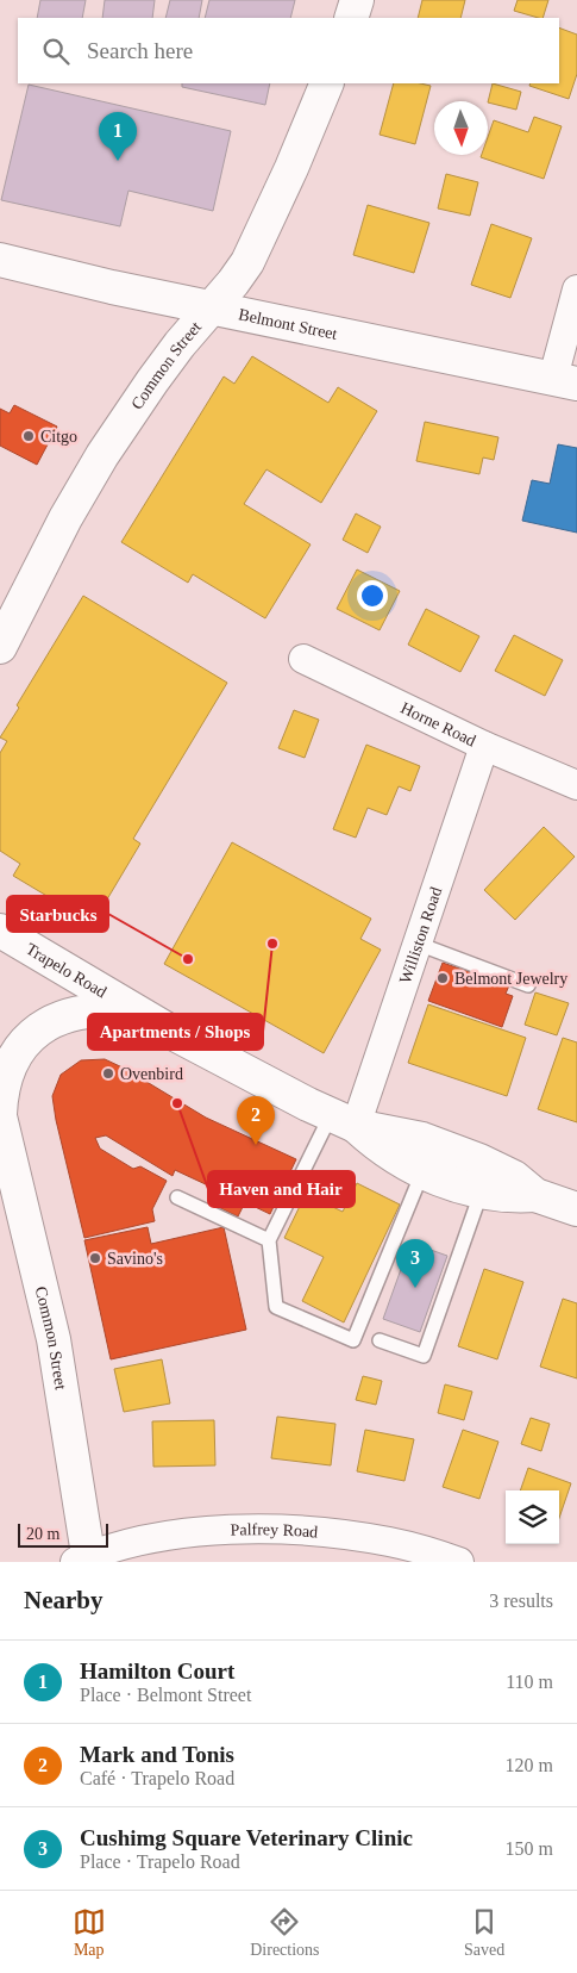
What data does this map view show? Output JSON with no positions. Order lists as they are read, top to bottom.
{
  "streets": {
    "main road": ["Belmont Street", "Common Street", "Trapelo Road"],
    "street": ["Horne Road", "Williston Road", "Palfrey Road"]
  },
  "crossings": [
    ["Belmont Street", "Common Street"],
    ["Common Street", "Palfrey Road"],
    ["Horne Road", "Williston Road"],
    ["Williston Road", "Trapelo Road"]
  ],
  "places": [
    "Citgo",
    "Apartments / Shops",
    "Starbucks",
    "Belmont Jewelry",
    "Ovenbird",
    "Haven and Hair",
    "Savino's"
  ],
  "scale_bar": "20 m",
  "north": "bottom",
  "page": {
    "search": "Search here",
    "pins": ["1", "2", "3"],
    "scale": "20 m",
    "heading": ["Nearby", "3 results"],
    "list": [
      {
        "mark": "1",
        "name": "Hamilton Court",
        "note": "Place · Belmont Street",
        "value": "110 m"
      },
      {
        "mark": "2",
        "name": "Mark and Tonis",
        "note": "Café · Trapelo Road",
        "value": "120 m"
      },
      {
        "mark": "3",
        "name": "Cushimg Square Veterinary Clinic",
        "note": "Place · Trapelo Road",
        "value": "150 m"
      }
    ],
    "nav": ["Map", "Directions", "Saved"]
  }
}
